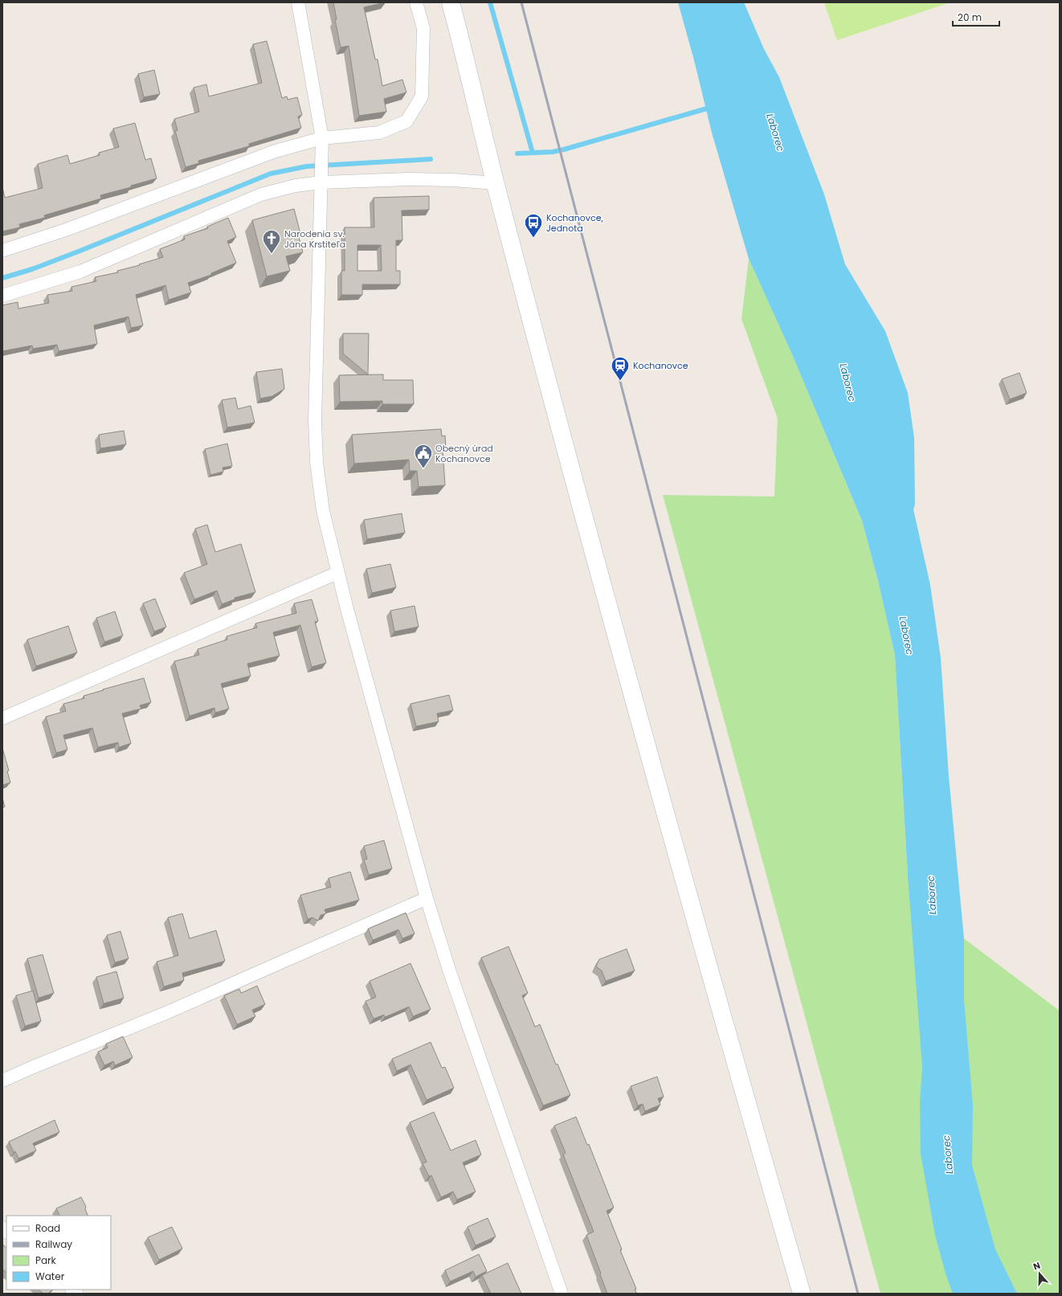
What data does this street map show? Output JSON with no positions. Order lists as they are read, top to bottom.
{
  "water": ["Laborec"],
  "places": {
    "bus stop": ["Kochanovce, Jednota"],
    "church": ["Narodenia sv. Jána Krstiteľa"],
    "station": ["Kochanovce"],
    "public building": ["Obecný úrad Kochanovce"]
  },
  "legend": [
    "Road",
    "Railway",
    "Park",
    "Water"
  ],
  "scale_bar": "20 m",
  "north": "top"
}
